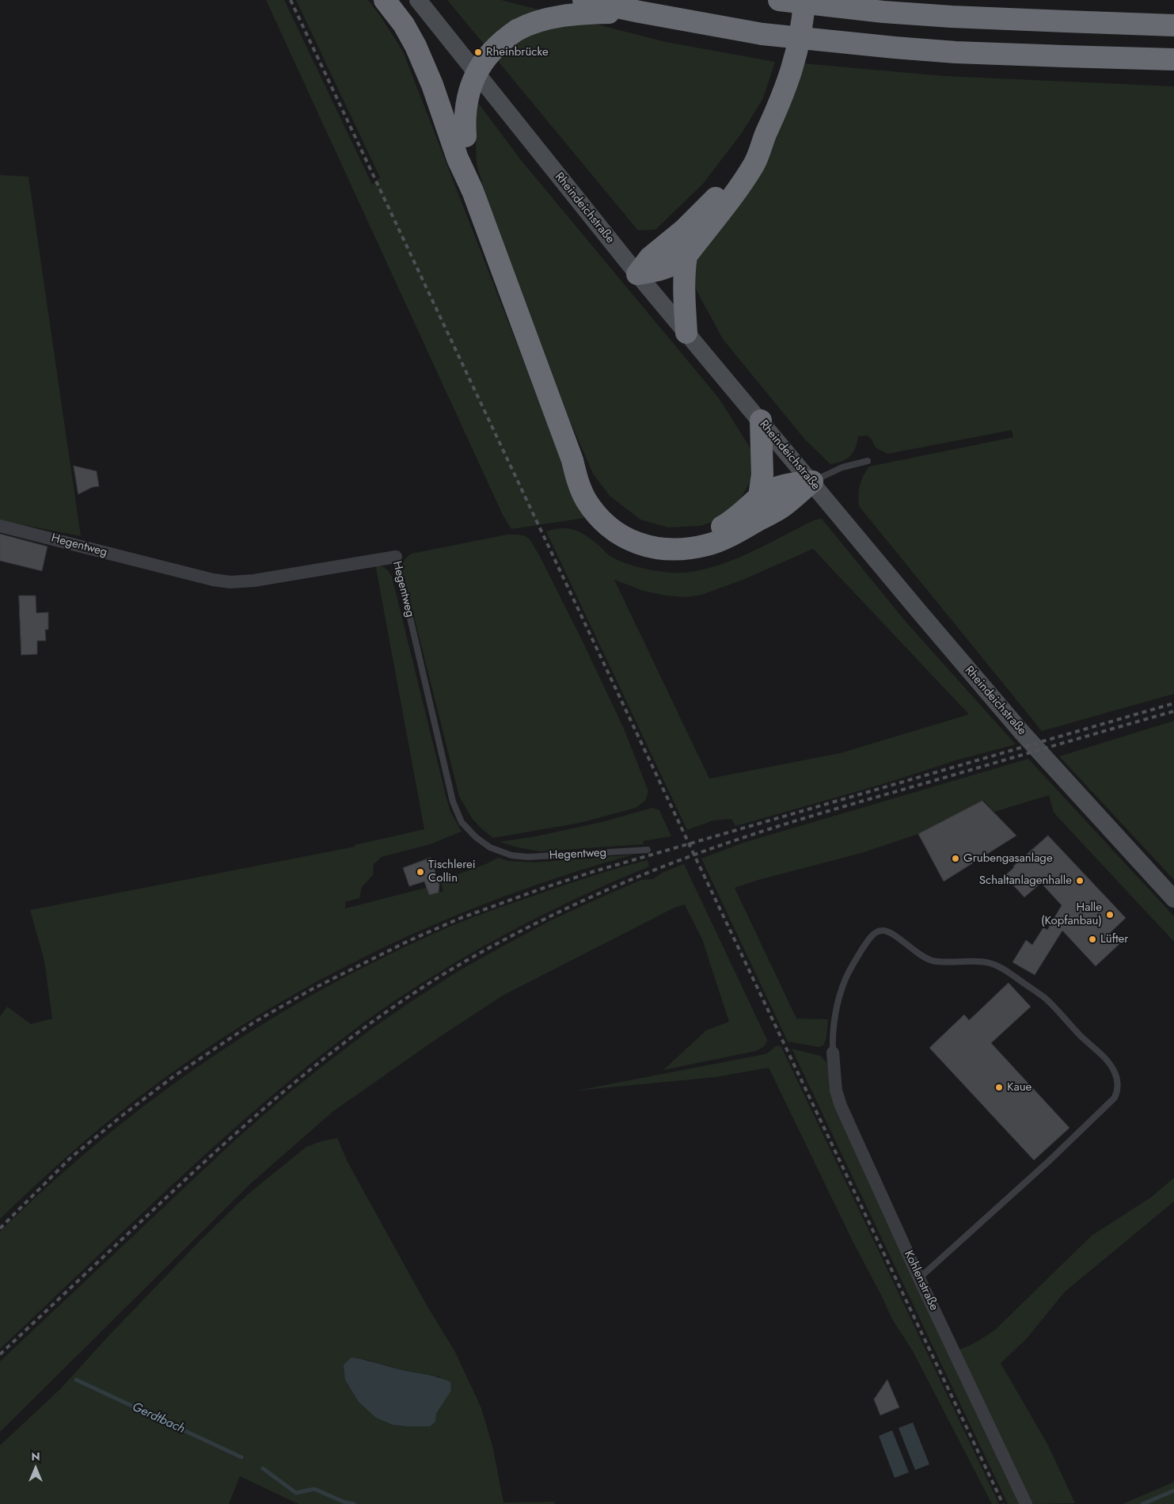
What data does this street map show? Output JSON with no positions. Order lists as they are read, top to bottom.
{
  "streets": {
    "main road": ["Rheindeichstraße"],
    "street": ["Hegentweg", "Kohlenstraße"]
  },
  "water": ["Gerdtbach"],
  "places": [
    "Rheinbrücke",
    "Grubengasanlage",
    "Tischlerei Collin",
    "Schaltanlagenhalle",
    "Halle (Kopfanbau)",
    "Lüfter",
    "Kaue"
  ],
  "north": "top"
}
